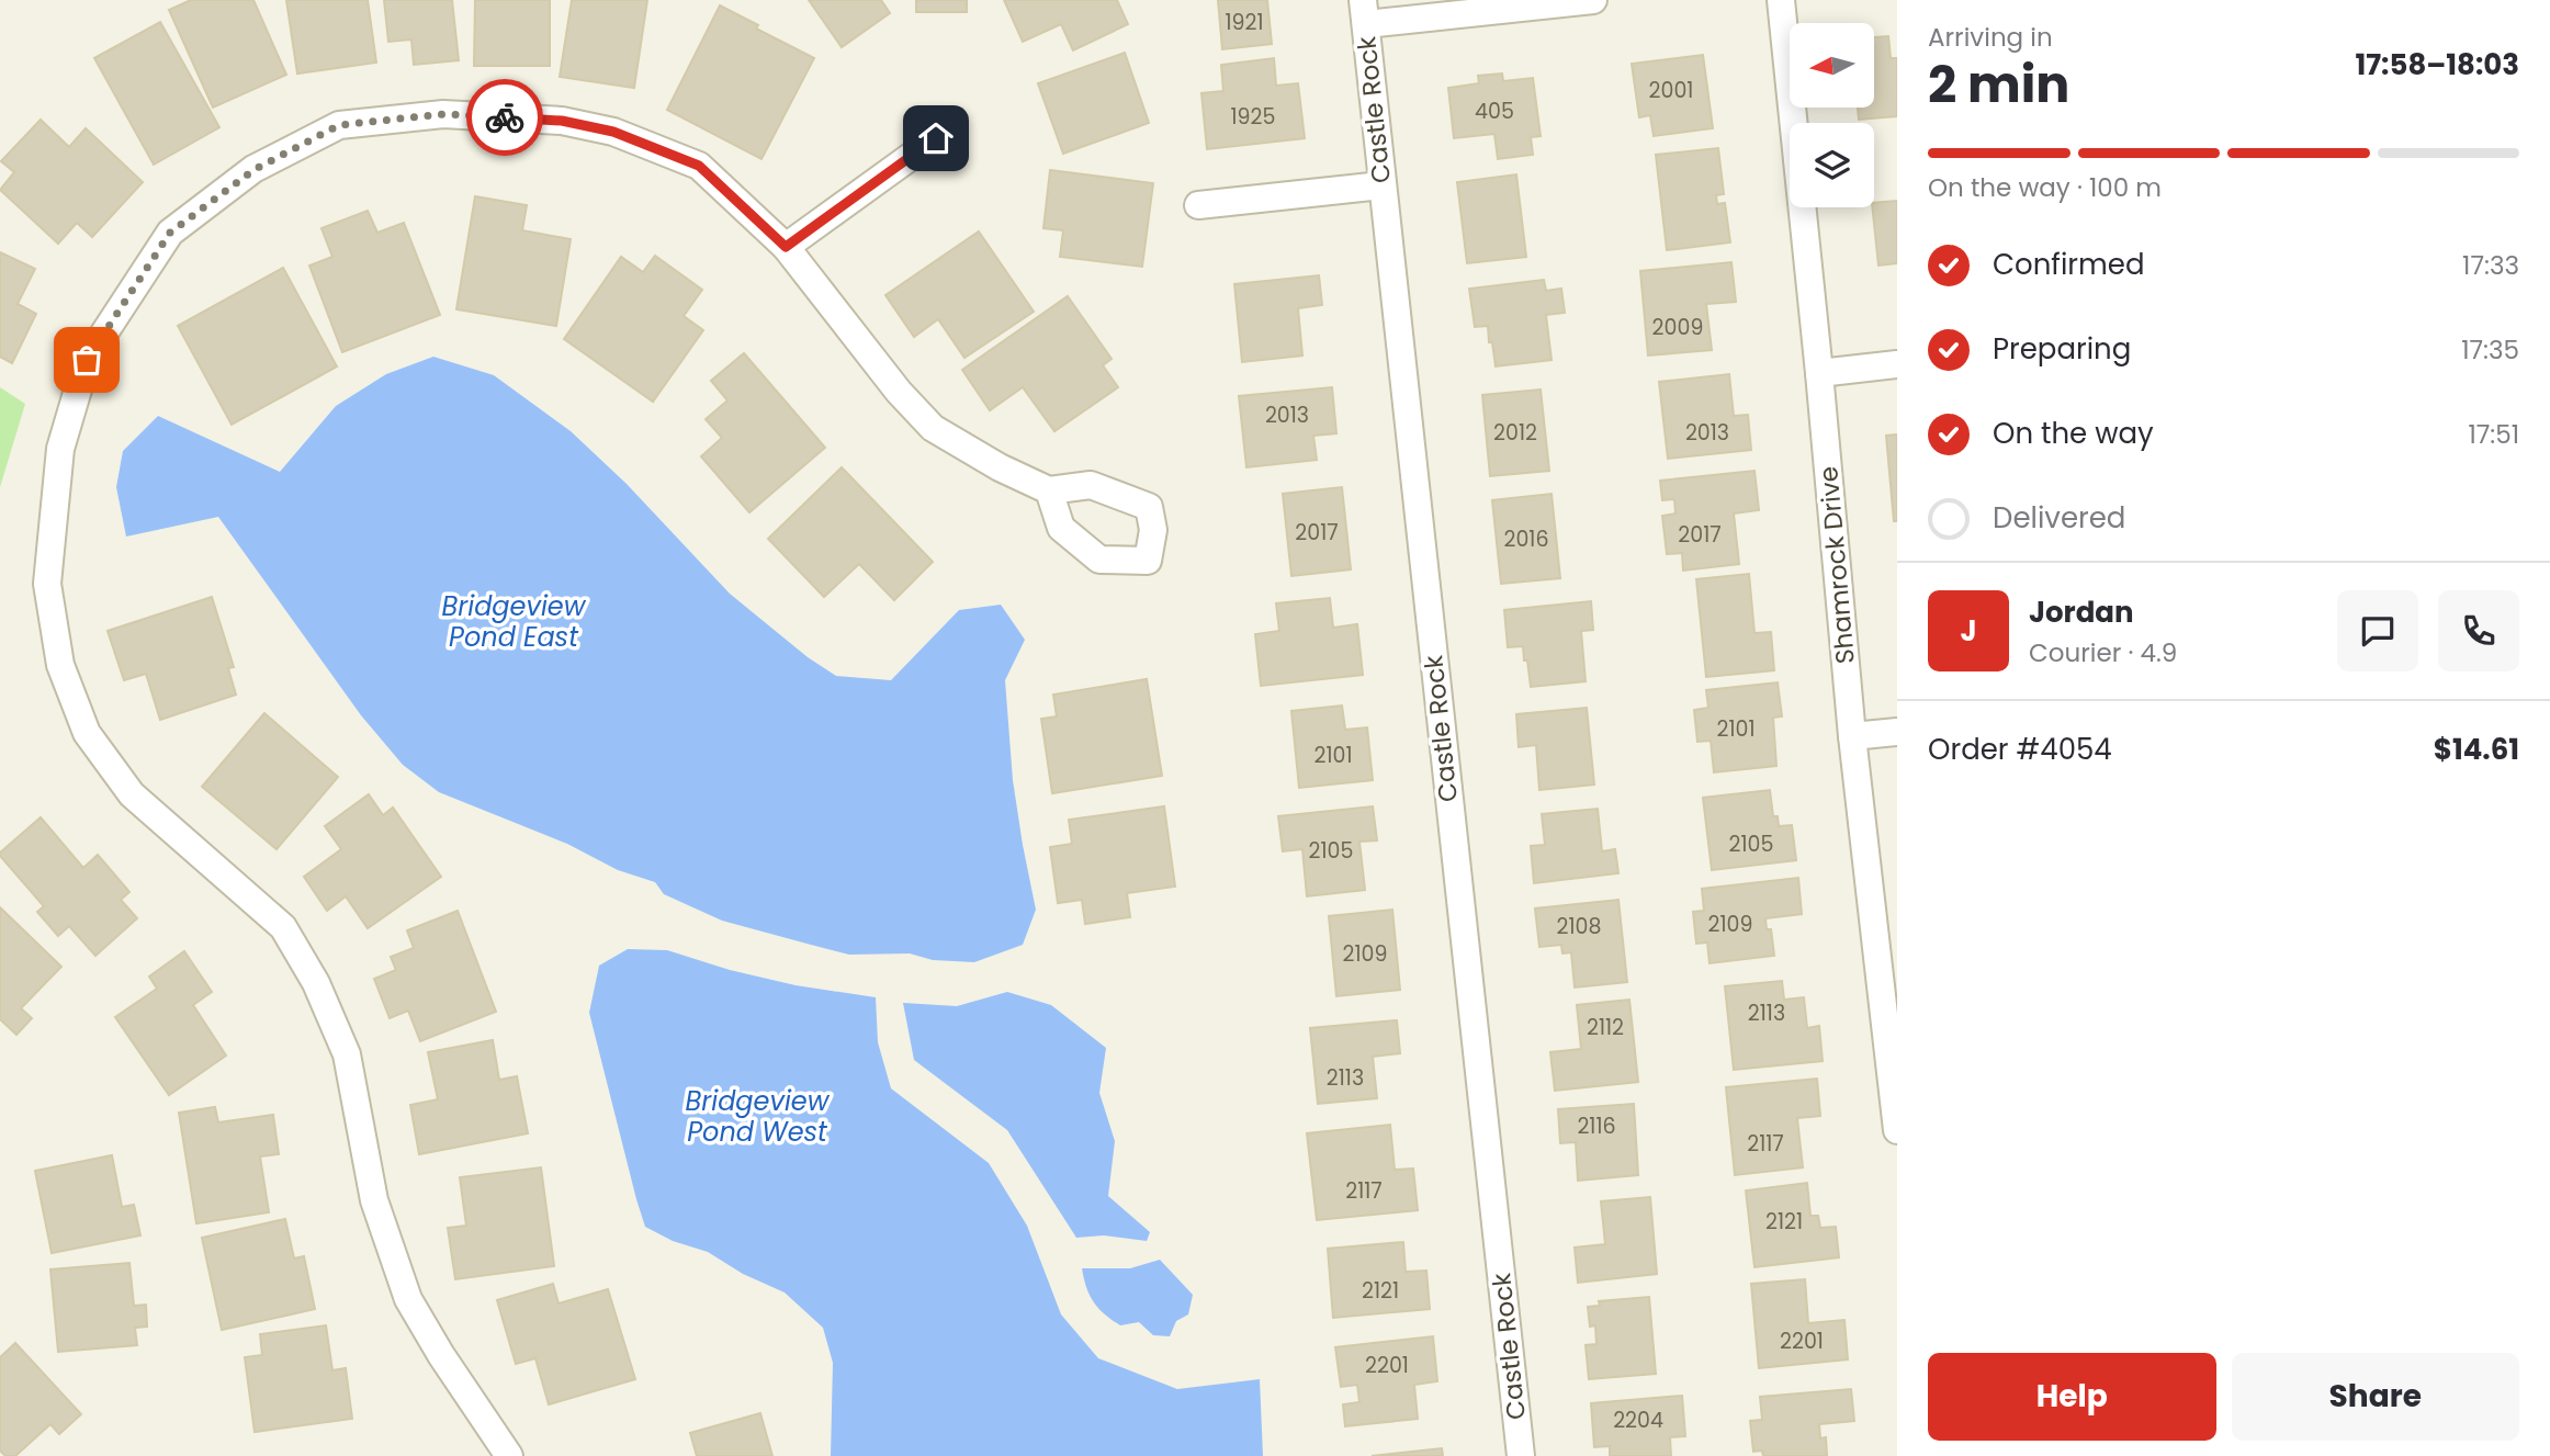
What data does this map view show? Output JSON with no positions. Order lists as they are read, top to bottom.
{
  "streets": {
    "street": ["Castle Rock", "Shamrock Drive"]
  },
  "water": ["Bridgeview Pond East", "Bridgeview Pond West"],
  "house_numbers": [
    "1921",
    "2001",
    "405",
    "1925",
    "2009",
    "2013",
    "2012",
    "2013",
    "2017",
    "2017",
    "2016",
    "2101",
    "2101",
    "2105",
    "2105",
    "2109",
    "2108",
    "2109",
    "2113",
    "2112",
    "2113",
    "2116",
    "2117",
    "2117",
    "2121",
    "2121",
    "2201",
    "2201",
    "2204"
  ],
  "north": "left",
  "page": {
    "heading": ["2 min", "Arriving in", "17:58–18:03"],
    "panel": [
      "Jordan",
      "Courier · 4.9",
      "Order #4054",
      "$14.61"
    ],
    "bar": "On the way · 100 m",
    "list": [
      ["Confirmed", "17:33"],
      ["Preparing", "17:35"],
      ["On the way", "17:51"],
      "Delivered"
    ],
    "round": "J",
    "buttons": ["Help", "Share"]
  }
}
